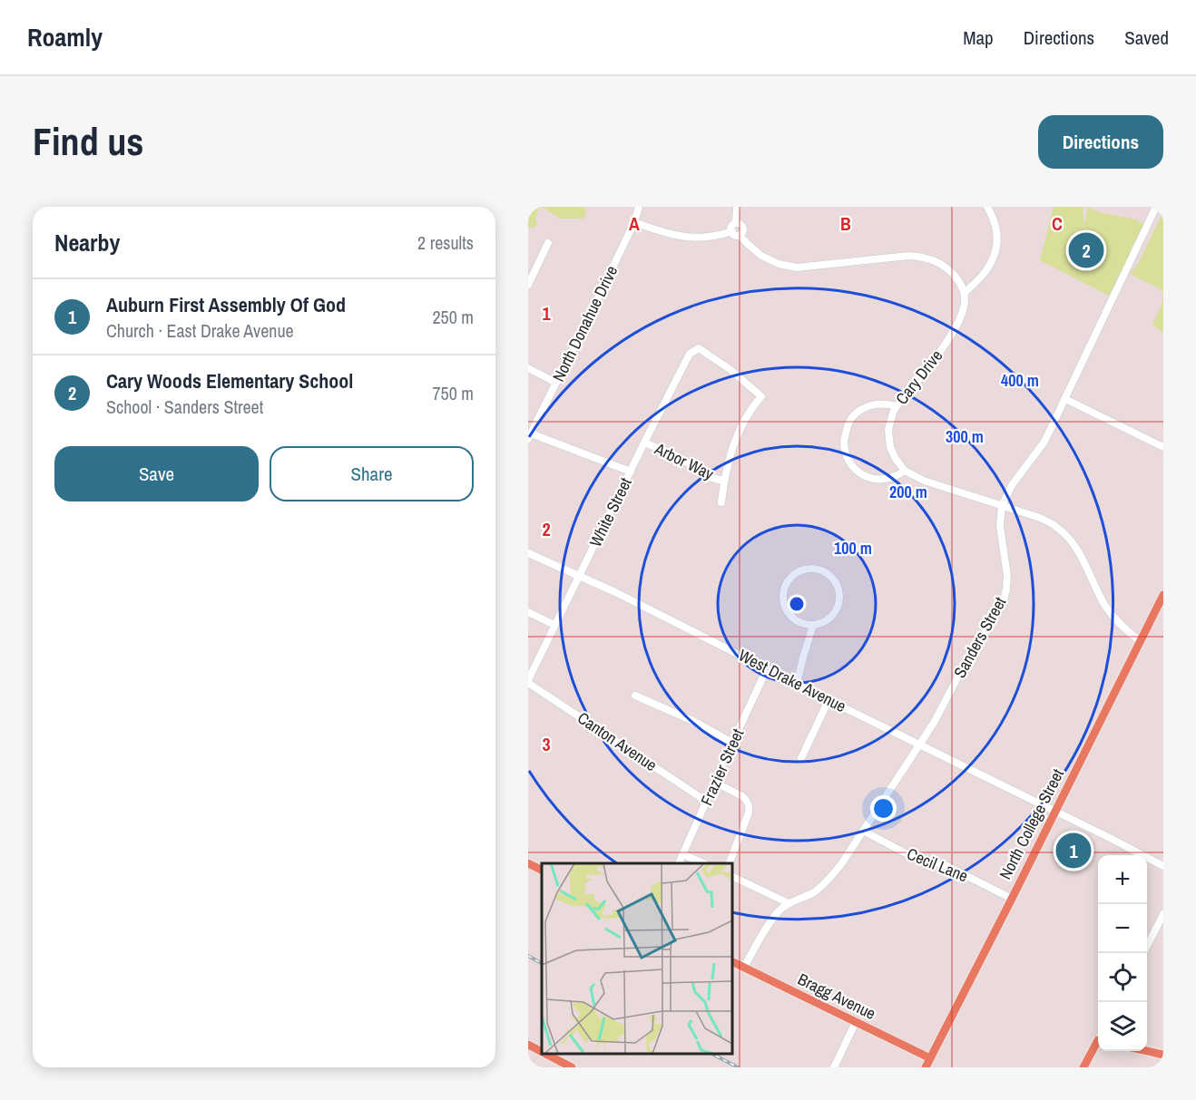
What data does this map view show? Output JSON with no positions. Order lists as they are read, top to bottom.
{
  "streets": {
    "main road": ["North College Street", "Bragg Avenue"],
    "street": [
      "North Donahue Drive",
      "Cary Drive",
      "Arbor Way",
      "White Street",
      "Sanders Street",
      "West Drake Avenue",
      "Canton Avenue",
      "Frazier Street",
      "Cecil Lane"
    ]
  },
  "crossings": [
    ["Arbor Way", "White Street"],
    ["White Street", "West Drake Avenue"],
    ["White Street", "Canton Avenue"],
    ["Sanders Street", "West Drake Avenue"],
    ["Sanders Street", "Cecil Lane"],
    ["Sanders Street", "Bragg Avenue"],
    ["West Drake Avenue", "Frazier Street"],
    ["West Drake Avenue", "North College Street"],
    ["Canton Avenue", "Frazier Street"],
    ["North College Street", "Cecil Lane"],
    ["North College Street", "Bragg Avenue"]
  ],
  "page": {
    "header": "Roamly",
    "nav": ["Map", "Directions", "Saved"],
    "buttons": [
      "Directions",
      ["Save", "Share"]
    ],
    "title": "Find us",
    "heading": ["Nearby", "2 results"],
    "pins": ["2", "1"],
    "list": [
      {
        "mark": "1",
        "name": "Auburn First Assembly Of God",
        "note": "Church · East Drake Avenue",
        "value": "250 m"
      },
      {
        "mark": "2",
        "name": "Cary Woods Elementary School",
        "note": "School · Sanders Street",
        "value": "750 m"
      }
    ],
    "map_buttons": ["+", "−"]
  },
  "grid": {
    "columns": ["A", "B", "C"],
    "rows": ["1", "2", "3"]
  },
  "rings": [
    "400 m",
    "300 m",
    "200 m",
    "100 m"
  ]
}
